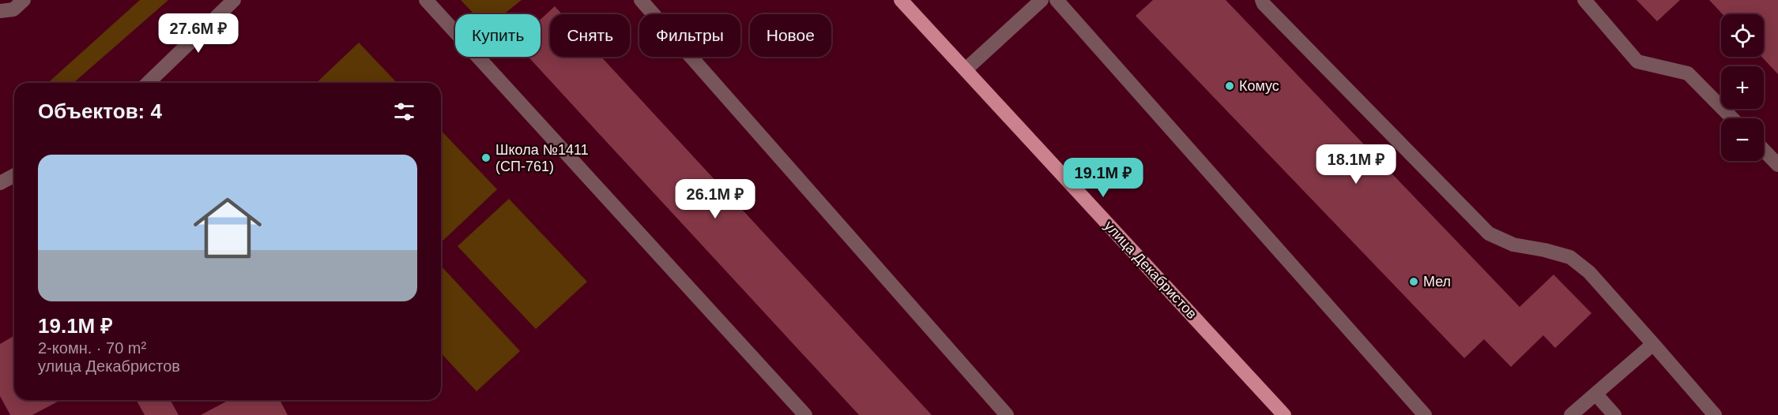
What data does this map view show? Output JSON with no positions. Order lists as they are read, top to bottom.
{
  "streets": {
    "main road": ["улица Декабристов"]
  },
  "places": ["Комус", "Школа №1411 (СП-761)", "Мел"],
  "page": {
    "price": [
      "27.6M ₽",
      "18.1M ₽",
      "19.1M ₽",
      "26.1M ₽"
    ],
    "map_buttons": ["+", "−"],
    "chip": [
      "Купить",
      "Снять",
      "Фильтры",
      "Новое"
    ],
    "heading": "Объектов: 4",
    "list": [
      {
        "name": "19.1M ₽",
        "note": "2-комн. · 70 m² · улица Декабристов"
      }
    ]
  }
}
